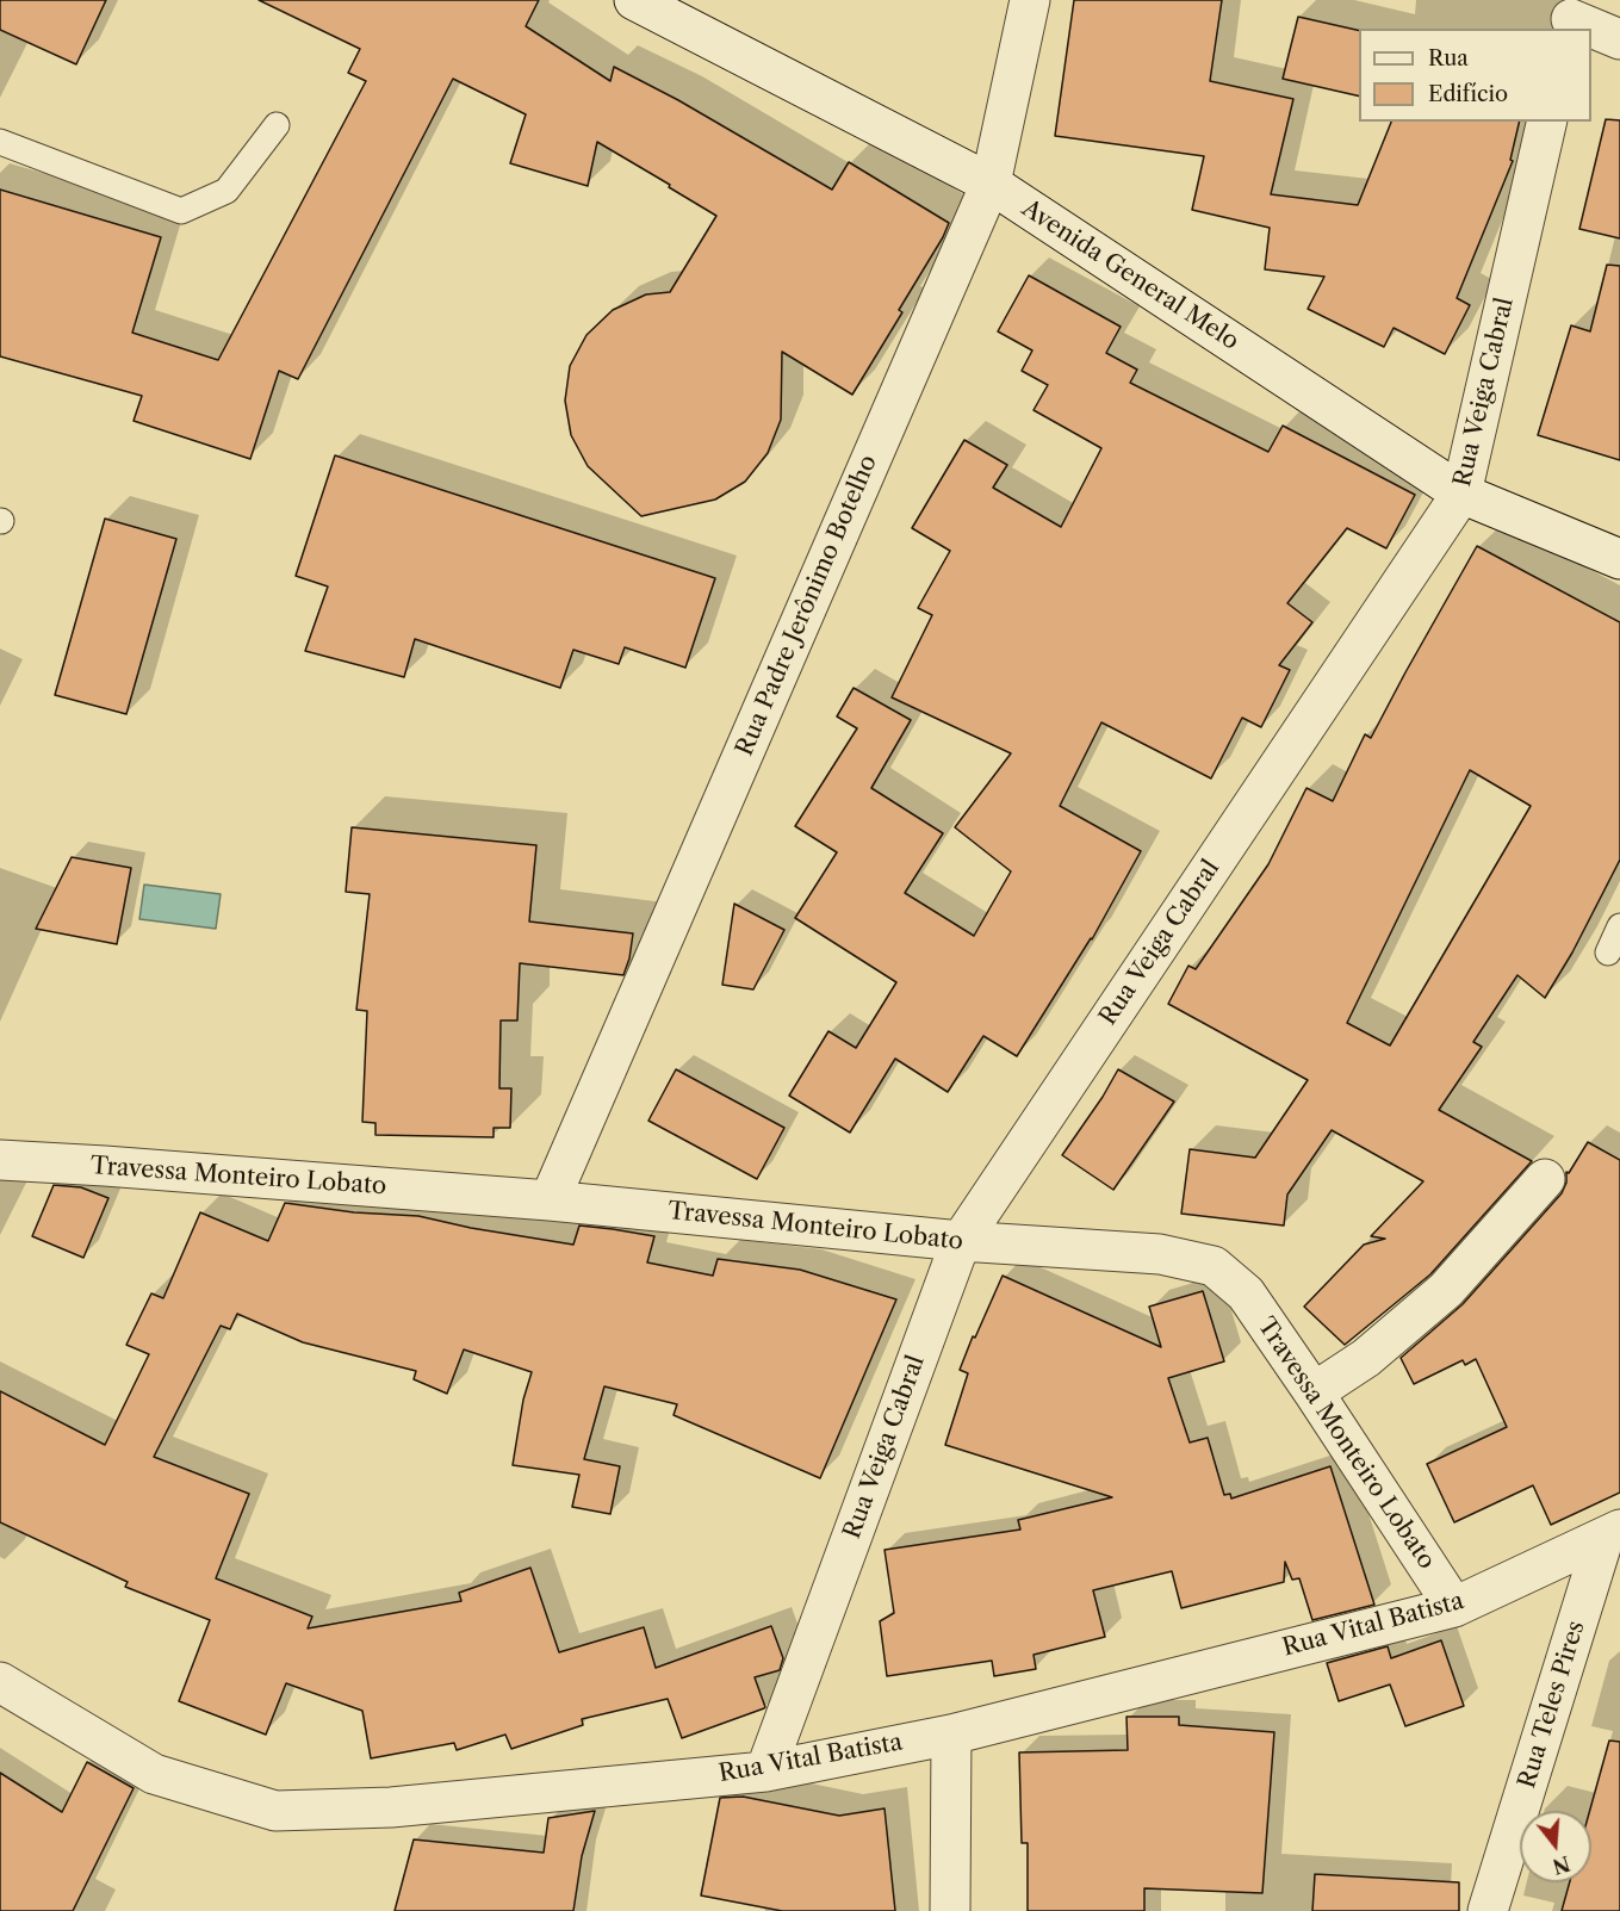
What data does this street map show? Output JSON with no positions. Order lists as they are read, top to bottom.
{
  "streets": {
    "street": [
      "Avenida General Melo",
      "Rua Veiga Cabral",
      "Rua Padre Jerônimo Botelho",
      "Travessa Monteiro Lobato",
      "Rua Vital Batista",
      "Rua Teles Pires"
    ]
  },
  "crossings": [
    ["Avenida General Melo", "Rua Veiga Cabral"],
    ["Avenida General Melo", "Rua Padre Jerônimo Botelho"],
    ["Rua Veiga Cabral", "Travessa Monteiro Lobato"],
    ["Rua Veiga Cabral", "Rua Vital Batista"],
    ["Rua Padre Jerônimo Botelho", "Travessa Monteiro Lobato"],
    ["Travessa Monteiro Lobato", "Rua Vital Batista"],
    ["Rua Vital Batista", "Rua Teles Pires"]
  ],
  "legend": ["Rua", "Edifício"],
  "north": "bottom"
}
